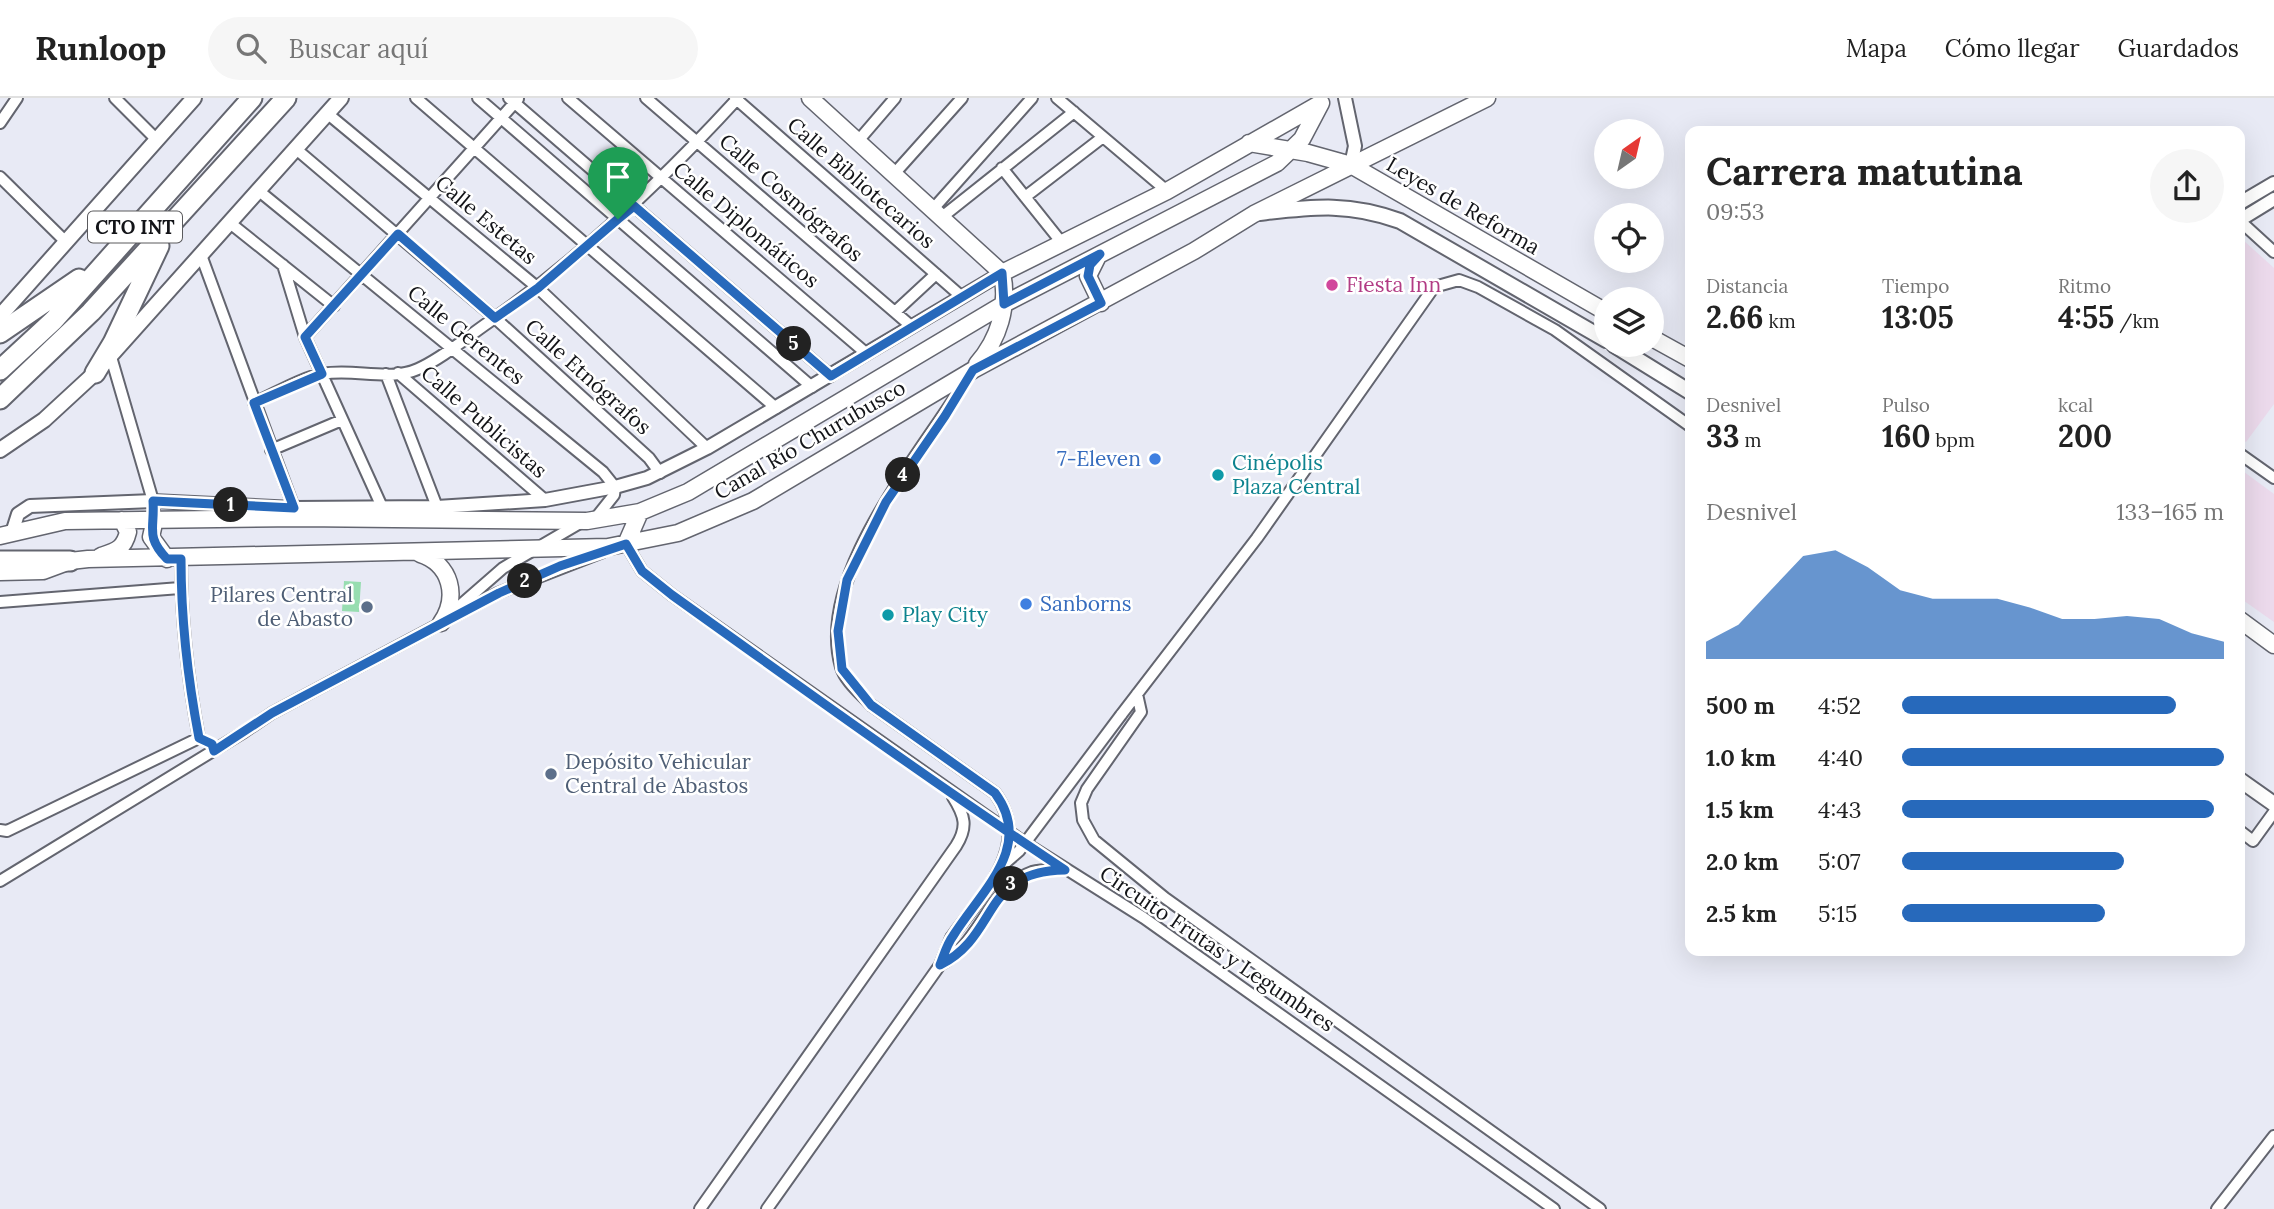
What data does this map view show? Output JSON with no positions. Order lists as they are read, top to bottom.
{
  "streets": {
    "highway": ["CTO INT"],
    "main road": ["Leyes de Reforma", "Canal Río Churubusco"],
    "street": [
      "Calle Bibliotecarios",
      "Calle Cosmógrafos",
      "Calle Estetas",
      "Calle Diplomáticos",
      "Calle Gerentes",
      "Calle Etnógrafos",
      "Calle Publicistas",
      "Circuito Frutas y Legumbres"
    ]
  },
  "crossings": [
    ["Calle Bibliotecarios", "Canal Río Churubusco"],
    ["Calle Cosmógrafos", "Canal Río Churubusco"],
    ["Leyes de Reforma", "Canal Río Churubusco"],
    ["Calle Estetas", "CTO INT"],
    ["Calle Estetas", "Canal Río Churubusco"],
    ["Calle Diplomáticos", "Canal Río Churubusco"],
    ["CTO INT", "Calle Gerentes"],
    ["CTO INT", "Calle Etnógrafos"],
    ["Calle Gerentes", "Canal Río Churubusco"],
    ["Calle Etnógrafos", "Canal Río Churubusco"],
    ["Calle Publicistas", "Canal Río Churubusco"],
    ["Canal Río Churubusco", "Circuito Frutas y Legumbres"]
  ],
  "places": [
    "Fiesta Inn",
    "7-Eleven",
    "Cinépolis Plaza Central",
    "Sanborns",
    "Pilares Central de Abasto",
    "Play City",
    "Depósito Vehicular Central de Abastos"
  ],
  "north": "top right",
  "page": {
    "header": "Runloop",
    "search": "Buscar aquí",
    "nav": ["Mapa", "Cómo llegar", "Guardados"],
    "heading": ["Carrera matutina", "09:53"],
    "stats": [
      ["Distancia", "2.66 km"],
      ["Tiempo", "13:05"],
      ["Ritmo", "4:55 /km"],
      ["Desnivel", "33 m"],
      ["Pulso", "160 bpm"],
      ["kcal", "200"]
    ],
    "pins": [
      "5",
      "4",
      "1",
      "2",
      "3"
    ],
    "chart": ["Desnivel", "133–165 m"],
    "list": [
      {
        "name": "500 m",
        "note": "4:52"
      },
      {
        "name": "1.0 km",
        "note": "4:40"
      },
      {
        "name": "1.5 km",
        "note": "4:43"
      },
      {
        "name": "2.0 km",
        "note": "5:07"
      },
      {
        "name": "2.5 km",
        "note": "5:15"
      }
    ]
  }
}
